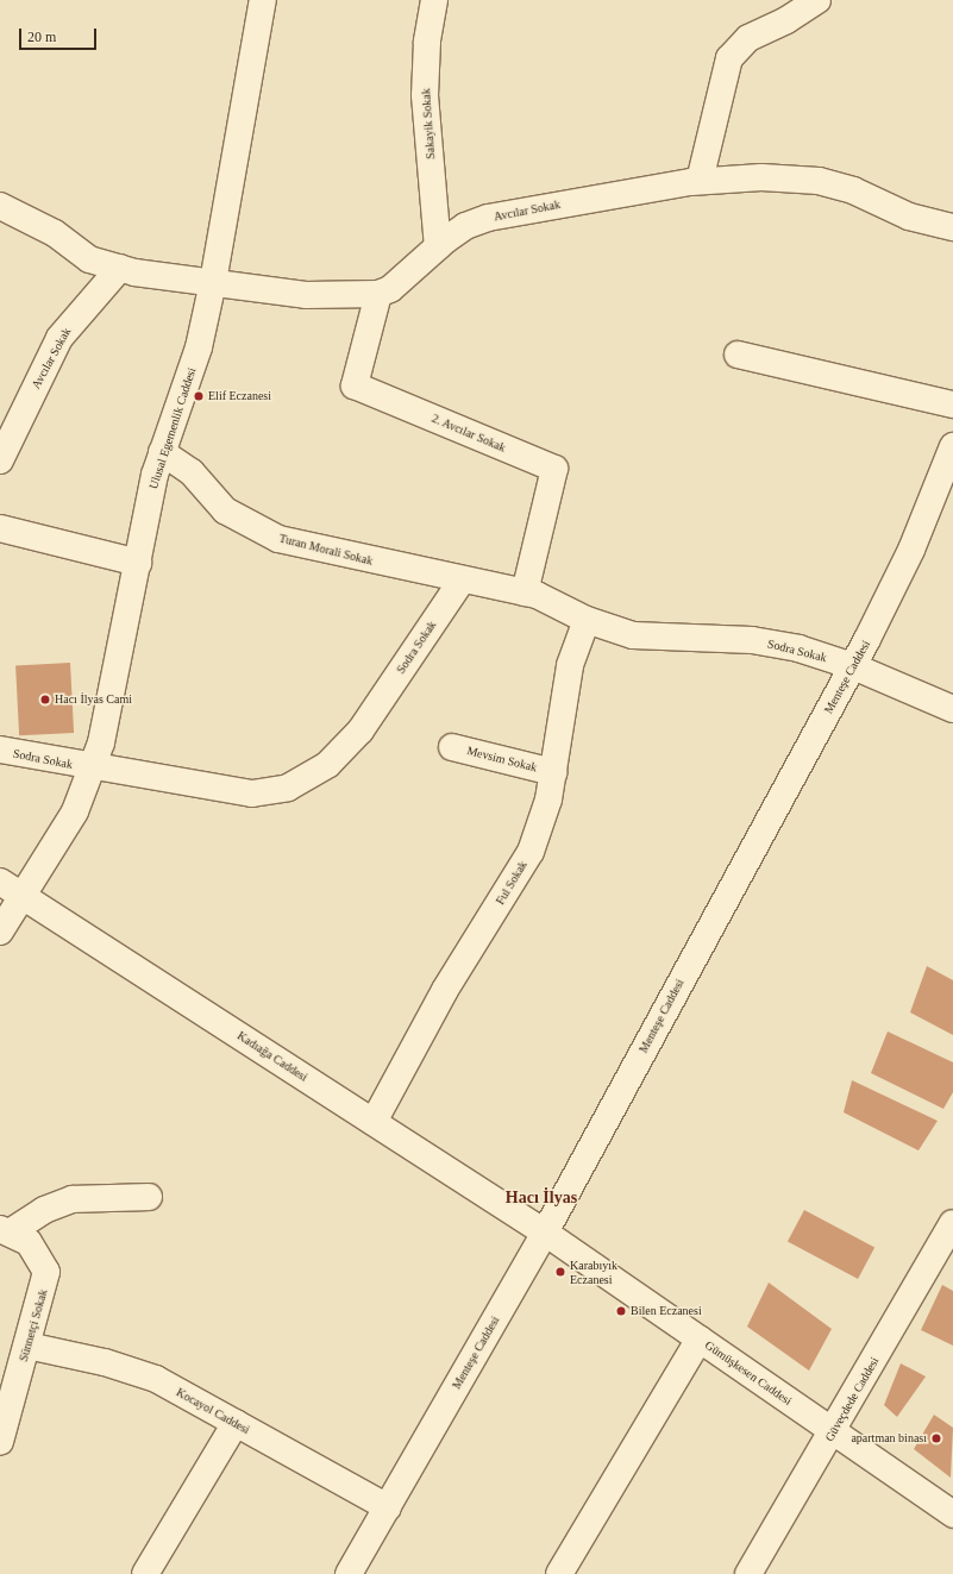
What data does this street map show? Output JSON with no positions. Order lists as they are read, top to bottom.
{
  "streets": {
    "street": [
      "Sakayik Sokak",
      "Avcılar Sokak",
      "Ulusal Egemenlik Caddesi",
      "2. Avcılar Sokak",
      "Turan Morali Sokak",
      "Sodra Sokak",
      "Menteşe Caddesi",
      "Mevsim Sokak",
      "Ful Sokak",
      "Kadıağa Caddesi",
      "Sünnetçi Sokak",
      "Gümüşkesen Caddesi",
      "Güveçdede Caddesi",
      "Kocayol Caddesi"
    ]
  },
  "crossings": [
    ["Sakayik Sokak", "Avcılar Sokak"],
    ["Avcılar Sokak", "Ulusal Egemenlik Caddesi"],
    ["Avcılar Sokak", "2. Avcılar Sokak"],
    ["Ulusal Egemenlik Caddesi", "Turan Morali Sokak"],
    ["Ulusal Egemenlik Caddesi", "Sodra Sokak"],
    ["Ulusal Egemenlik Caddesi", "Kadıağa Caddesi"],
    ["2. Avcılar Sokak", "Sodra Sokak"],
    ["Turan Morali Sokak", "Sodra Sokak"],
    ["Sodra Sokak", "Menteşe Caddesi"],
    ["Sodra Sokak", "Ful Sokak"],
    ["Menteşe Caddesi", "Kadıağa Caddesi"],
    ["Menteşe Caddesi", "Gümüşkesen Caddesi"],
    ["Menteşe Caddesi", "Kocayol Caddesi"],
    ["Mevsim Sokak", "Ful Sokak"],
    ["Ful Sokak", "Kadıağa Caddesi"],
    ["Kadıağa Caddesi", "Gümüşkesen Caddesi"],
    ["Sünnetçi Sokak", "Kocayol Caddesi"],
    ["Gümüşkesen Caddesi", "Güveçdede Caddesi"]
  ],
  "districts": ["Hacı İlyas"],
  "places": [
    "Elif Eczanesi",
    "Hacı İlyas Cami",
    "Karabıyık Eczanesi",
    "Bilen Eczanesi",
    "apartman binası"
  ],
  "scale_bar": "20 m"
}
